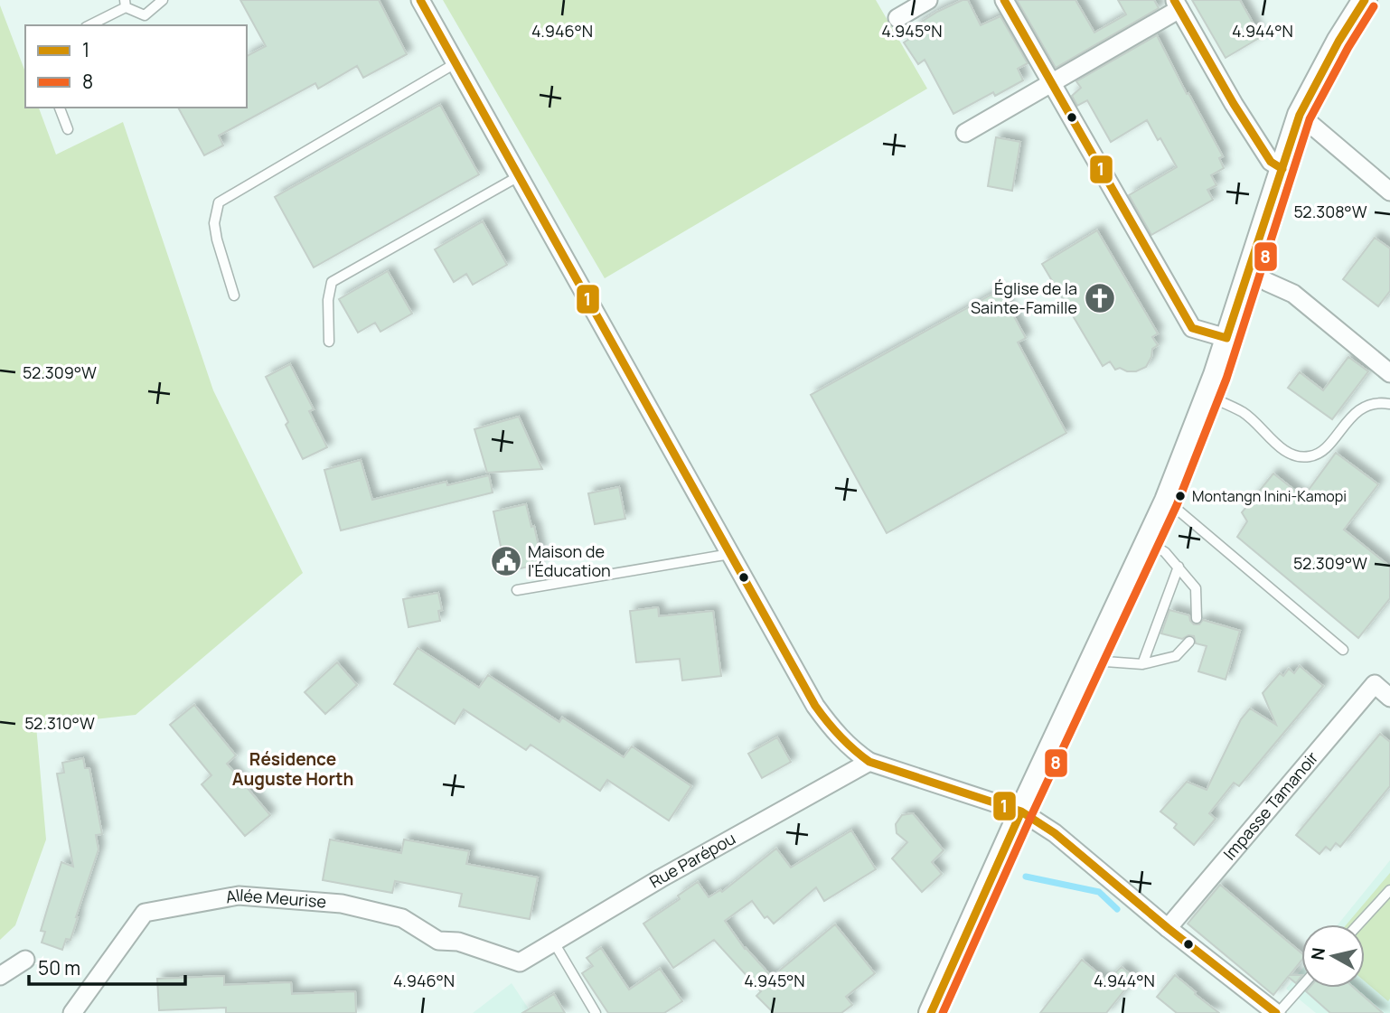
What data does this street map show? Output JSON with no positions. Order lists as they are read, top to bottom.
{
  "streets": {
    "street": ["Impasse Tamanoir", "Rue Parépou", "Allée Meurise"]
  },
  "crossings": [
    ["Rue Parépou", "Allée Meurise"]
  ],
  "districts": ["Résidence Auguste Horth"],
  "places": {
    "church": ["Église de la Sainte-Famille"],
    "other": ["Montangn Inini-Kamopi"],
    "public building": ["Maison de l'Éducation"]
  },
  "lines": ["transit line 1", "transit line 8"],
  "legend": ["1", "8"],
  "scale_bar": "50 m",
  "north": "left",
  "coordinates": [
    "4.946°N",
    "4.945°N",
    "4.944°N",
    "52.308°W",
    "52.309°W",
    "52.310°W"
  ]
}
